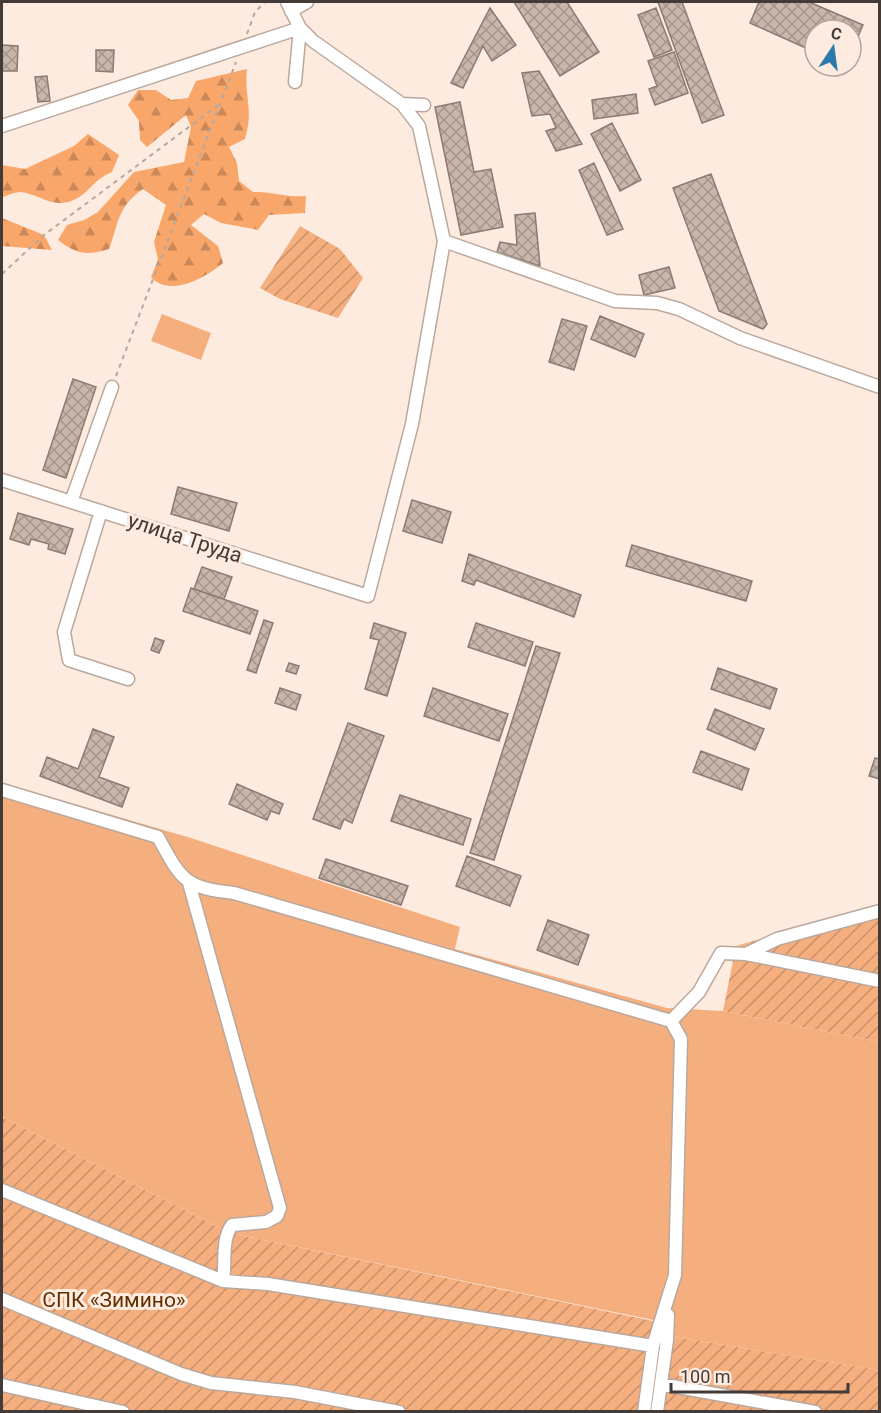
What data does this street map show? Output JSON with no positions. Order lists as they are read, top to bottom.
{
  "streets": {
    "street": ["улица Труда"]
  },
  "parks": ["СПК «Зимино»"],
  "scale_bar": "100 m",
  "north": "top"
}
